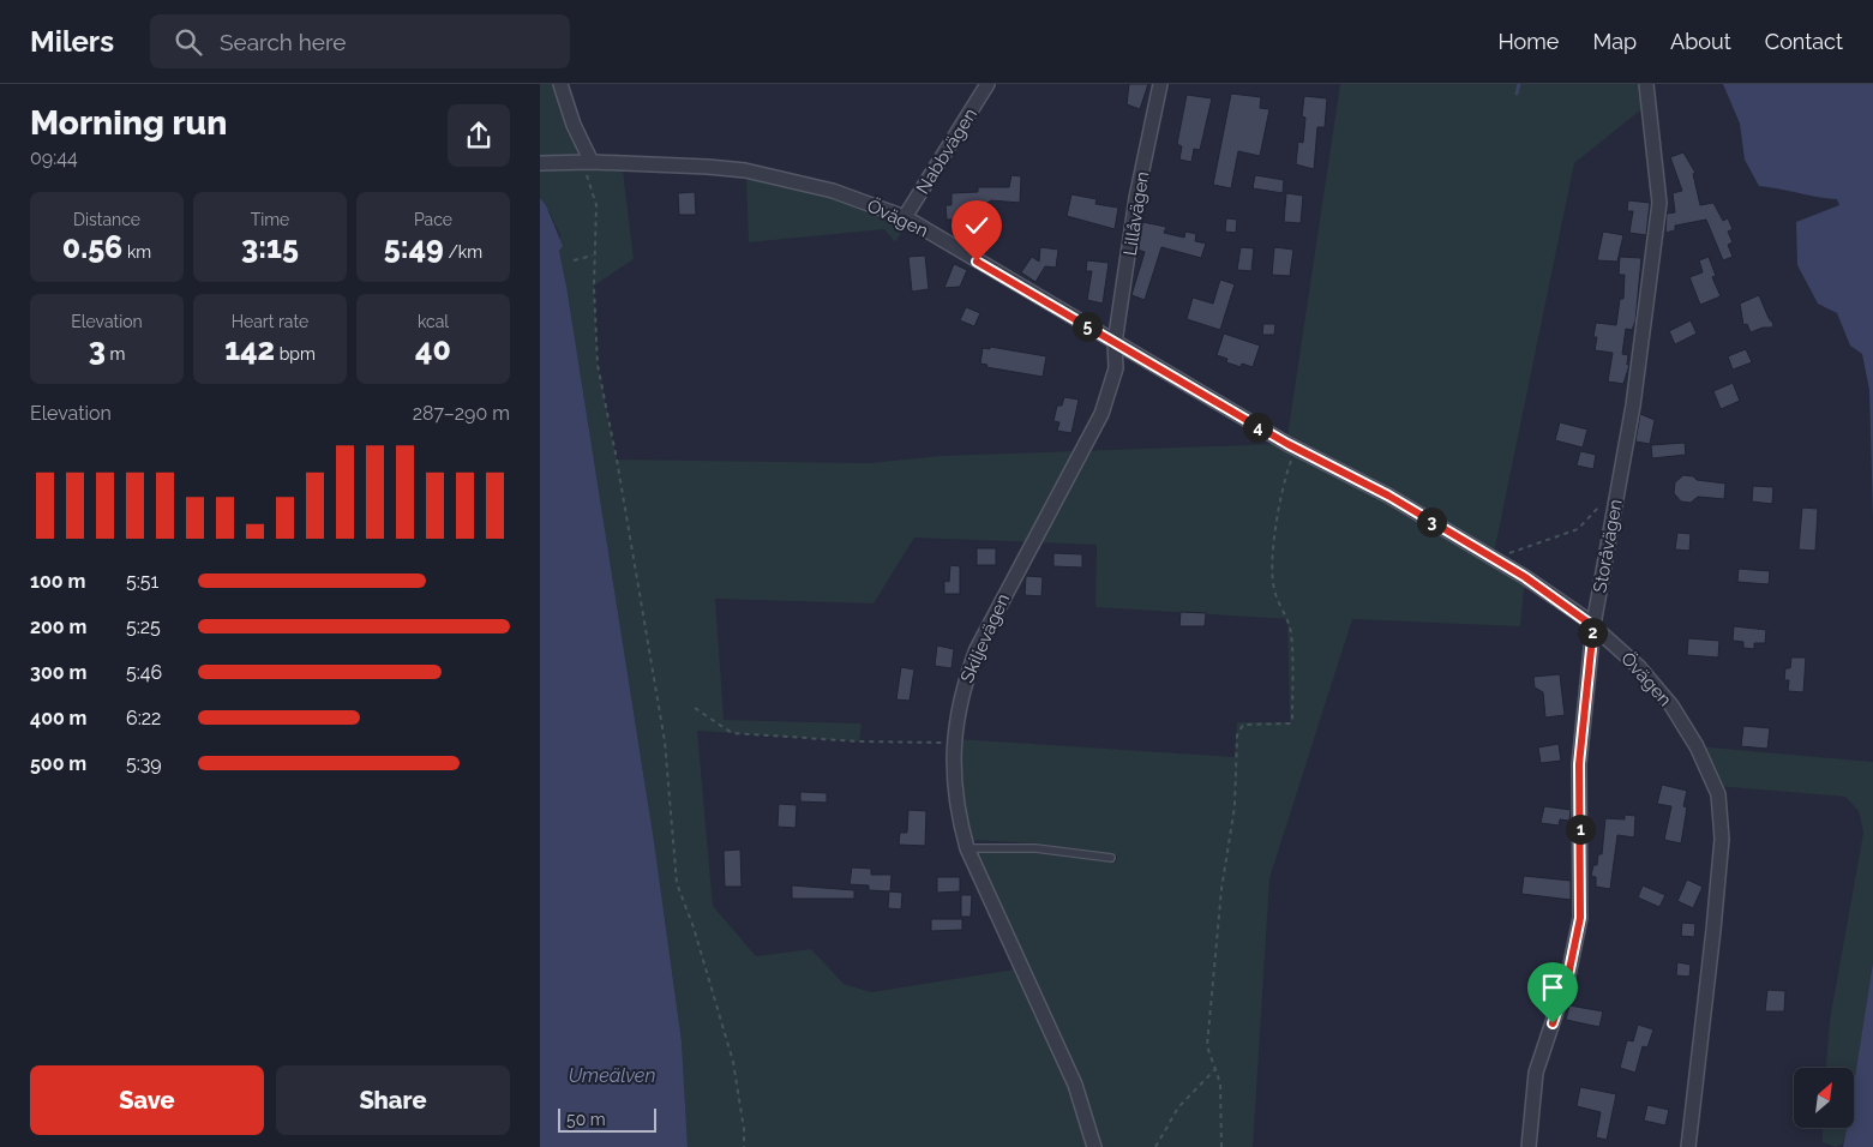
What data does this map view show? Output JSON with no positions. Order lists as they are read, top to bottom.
{
  "streets": {
    "street": [
      "Nabbvägen",
      "Lillåvägen",
      "Övägen",
      "Storåvägen",
      "Skiljevägen"
    ]
  },
  "crossings": [
    ["Nabbvägen", "Övägen"],
    ["Lillåvägen", "Övägen"],
    ["Lillåvägen", "Skiljevägen"],
    ["Övägen", "Storåvägen"],
    ["Övägen", "Skiljevägen"]
  ],
  "water": ["Umeälven"],
  "scale_bar": "50 m",
  "north": "top right",
  "page": {
    "header": "Milers",
    "search": "Search here",
    "nav": [
      "Home",
      "Map",
      "About",
      "Contact"
    ],
    "heading": ["Morning run", "09:44"],
    "stats": [
      ["Distance", "0.56 km"],
      ["Time", "3:15"],
      ["Pace", "5:49 /km"],
      ["Elevation", "3 m"],
      ["Heart rate", "142 bpm"],
      ["kcal", "40"]
    ],
    "pins": [
      "5",
      "4",
      "3",
      "2",
      "1"
    ],
    "chart": ["Elevation", "287–290 m"],
    "list": [
      {
        "name": "100 m",
        "note": "5:51"
      },
      {
        "name": "200 m",
        "note": "5:25"
      },
      {
        "name": "300 m",
        "note": "5:46"
      },
      {
        "name": "400 m",
        "note": "6:22"
      },
      {
        "name": "500 m",
        "note": "5:39"
      }
    ],
    "buttons": ["Save", "Share"],
    "scale": "50 m"
  }
}
